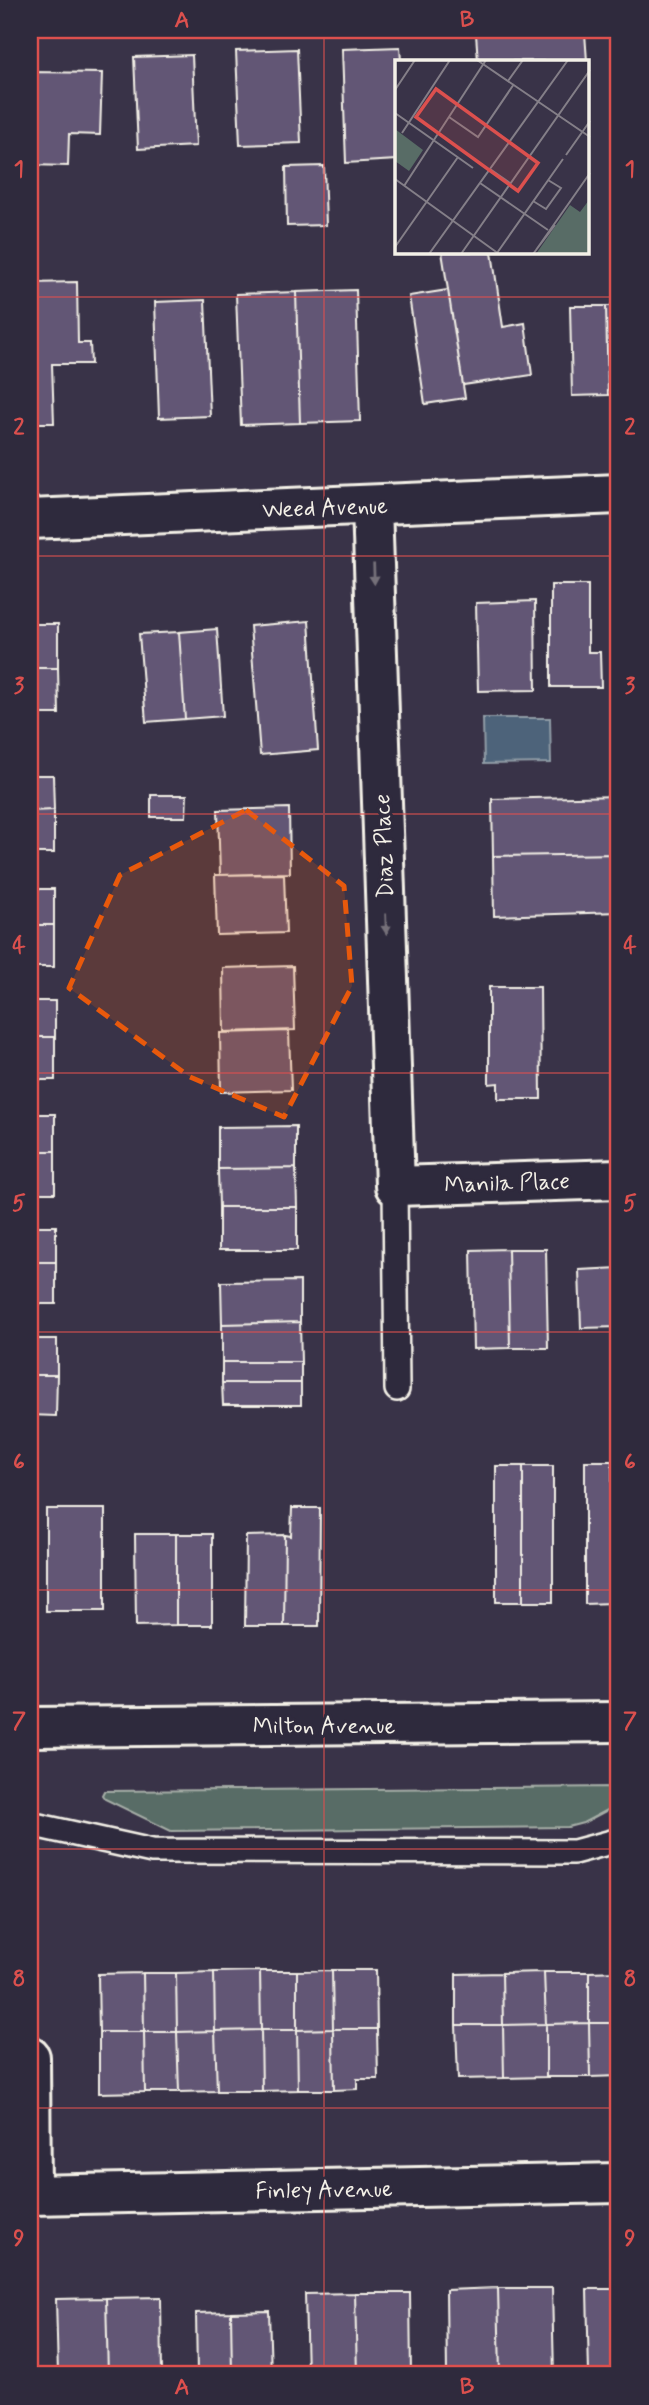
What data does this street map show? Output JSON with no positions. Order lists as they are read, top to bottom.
{
  "streets": {
    "street": [
      "Weed Avenue",
      "Diaz Place",
      "Manila Place",
      "Milton Avenue",
      "Finley Avenue"
    ]
  },
  "crossings": [
    ["Weed Avenue", "Diaz Place"],
    ["Diaz Place", "Manila Place"]
  ],
  "one_way": ["Diaz Place"],
  "grid": {
    "columns": ["A", "B"],
    "rows": [
      "1",
      "2",
      "3",
      "4",
      "5",
      "6",
      "7",
      "8",
      "9"
    ]
  }
}
